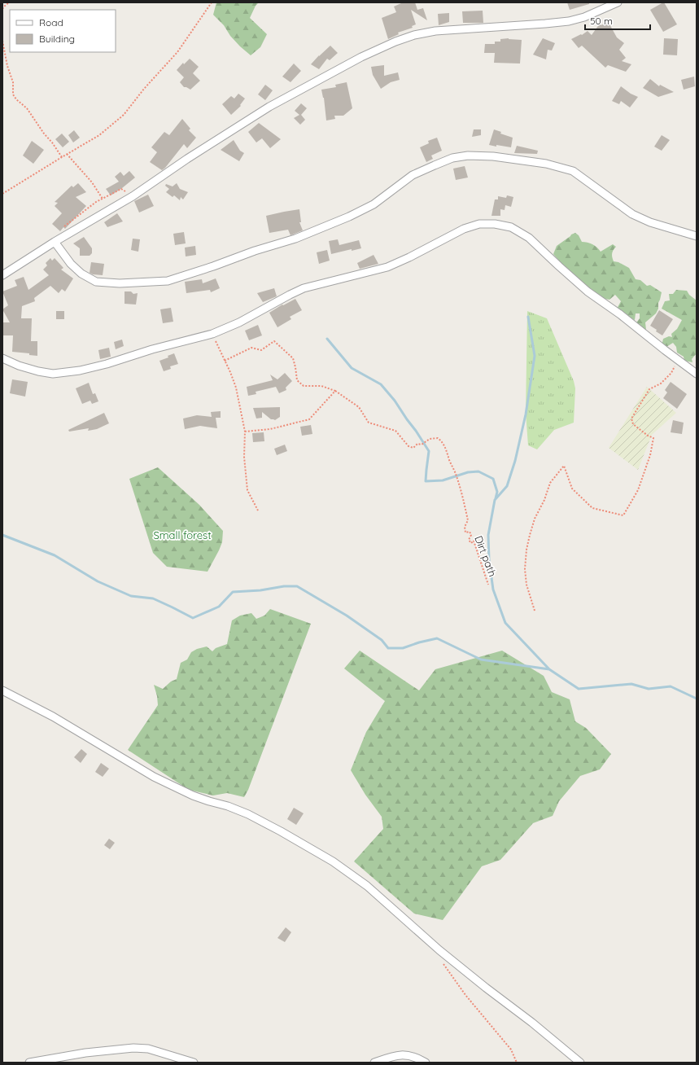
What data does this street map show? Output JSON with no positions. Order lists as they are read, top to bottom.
{
  "streets": {
    "path": ["Dirt path"]
  },
  "parks": ["Small forest"],
  "legend": ["Road", "Building"],
  "scale_bar": "50 m"
}
